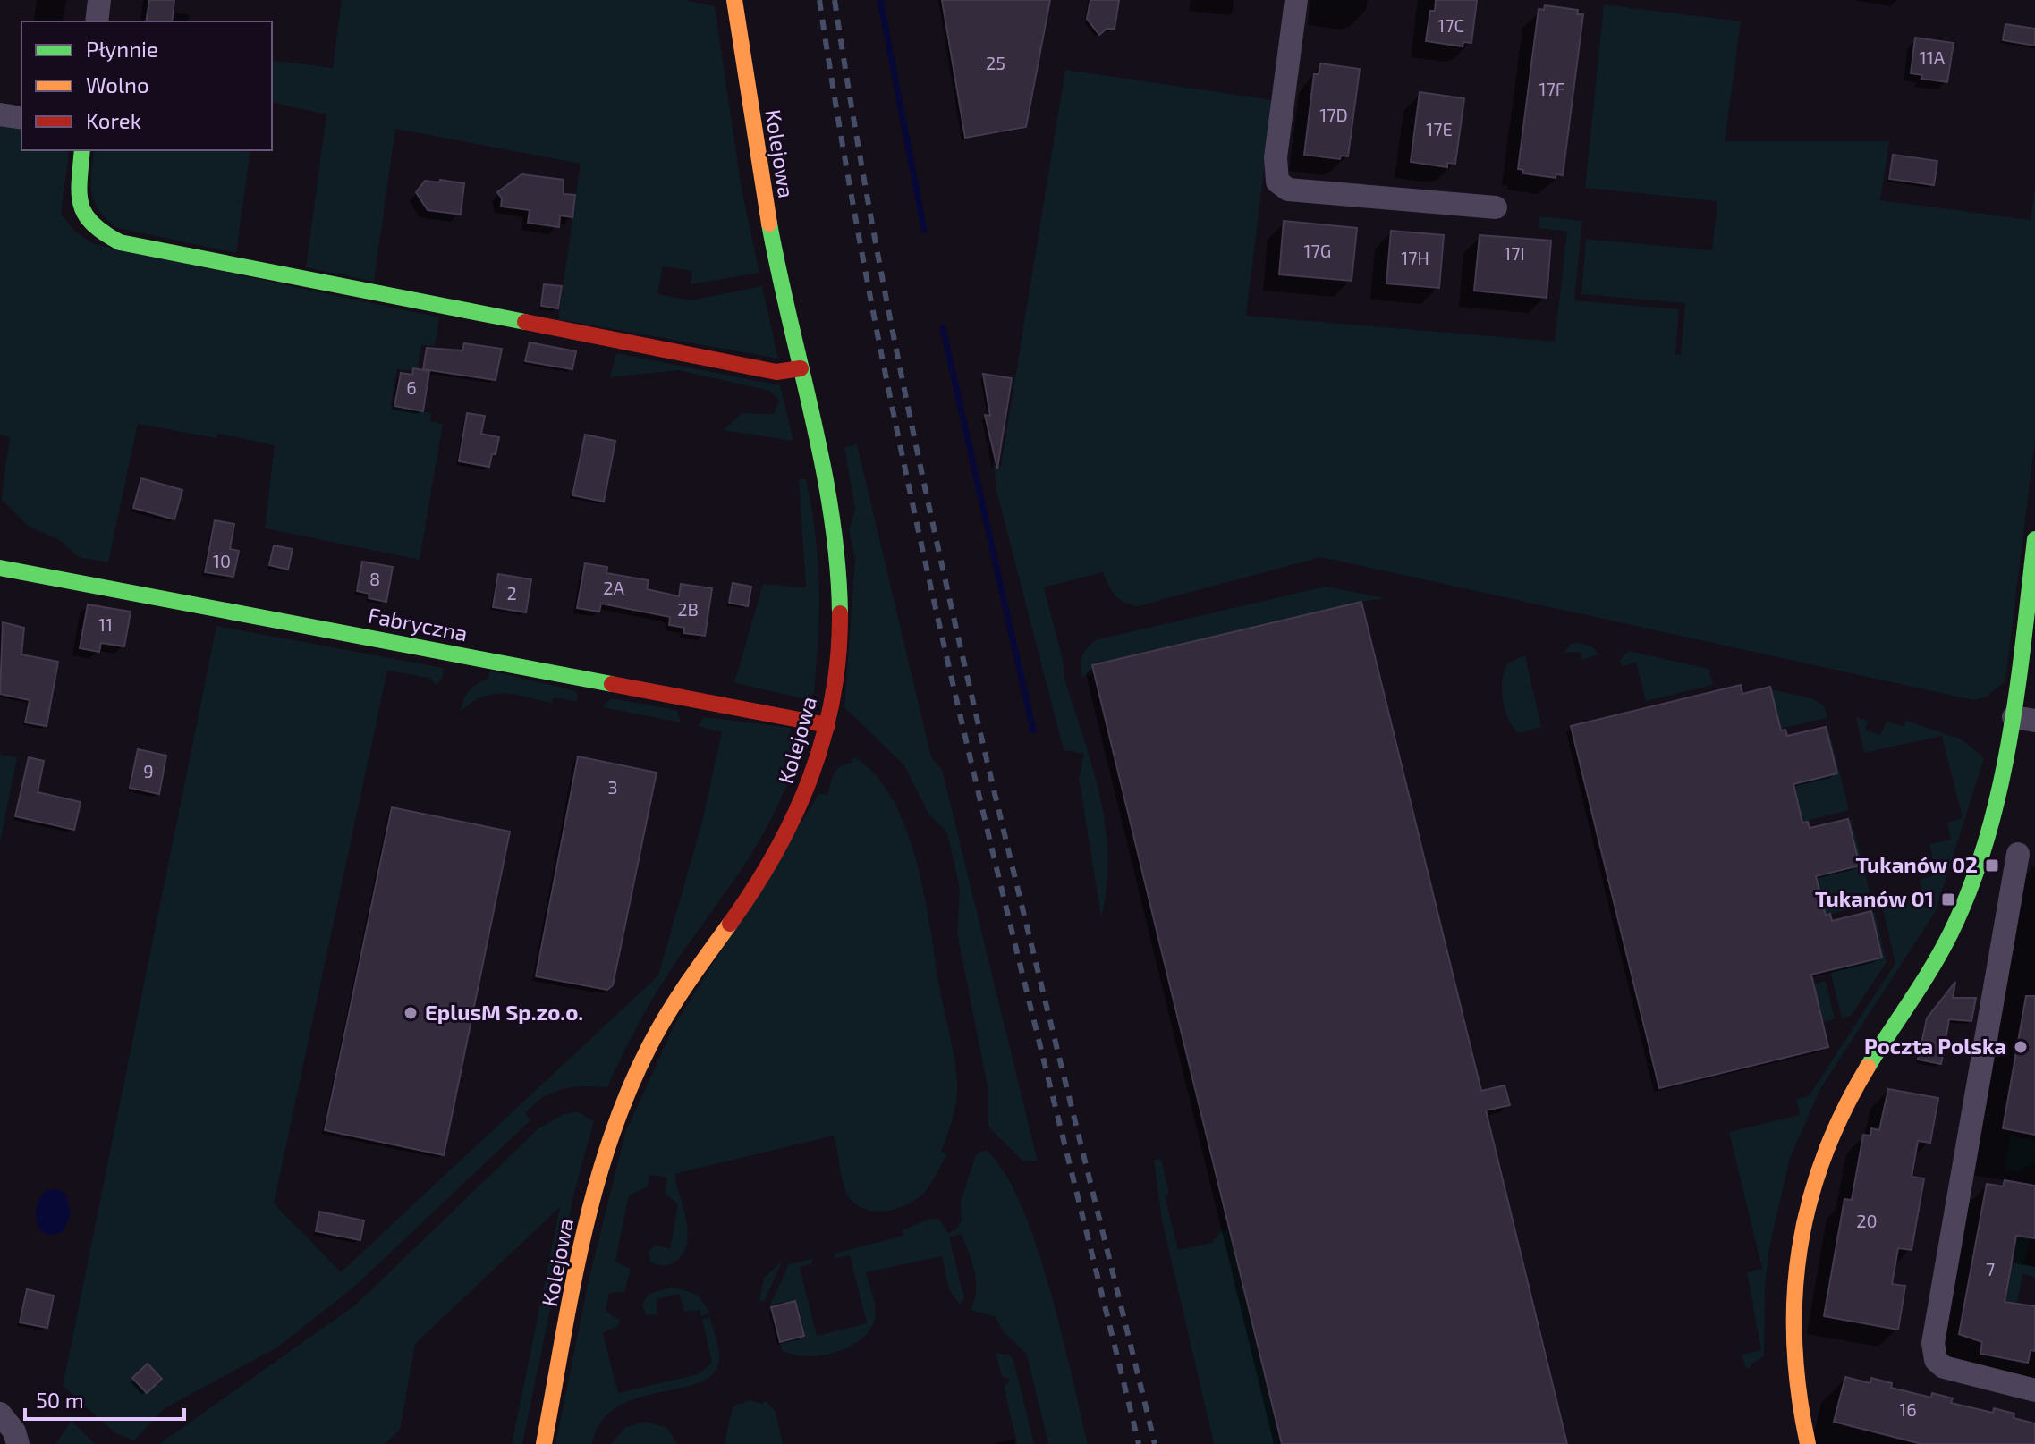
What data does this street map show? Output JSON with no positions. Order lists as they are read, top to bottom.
{
  "streets": {
    "street": ["Kolejowa", "Fabryczna"]
  },
  "crossings": [
    ["Kolejowa", "Fabryczna"]
  ],
  "places": {
    "transit": ["Tukanów 02", "Tukanów 01"],
    "other": ["EplusM Sp.zo.o.", "Poczta Polska"]
  },
  "house_numbers": [
    "17C",
    "11A",
    "25",
    "17F",
    "17D",
    "17E",
    "17G",
    "17I",
    "17H",
    "6",
    "10",
    "8",
    "2A",
    "2",
    "2B",
    "11",
    "9",
    "3",
    "20",
    "7",
    "16"
  ],
  "legend": ["Płynnie", "Wolno", "Korek"],
  "scale_bar": "50 m"
}
